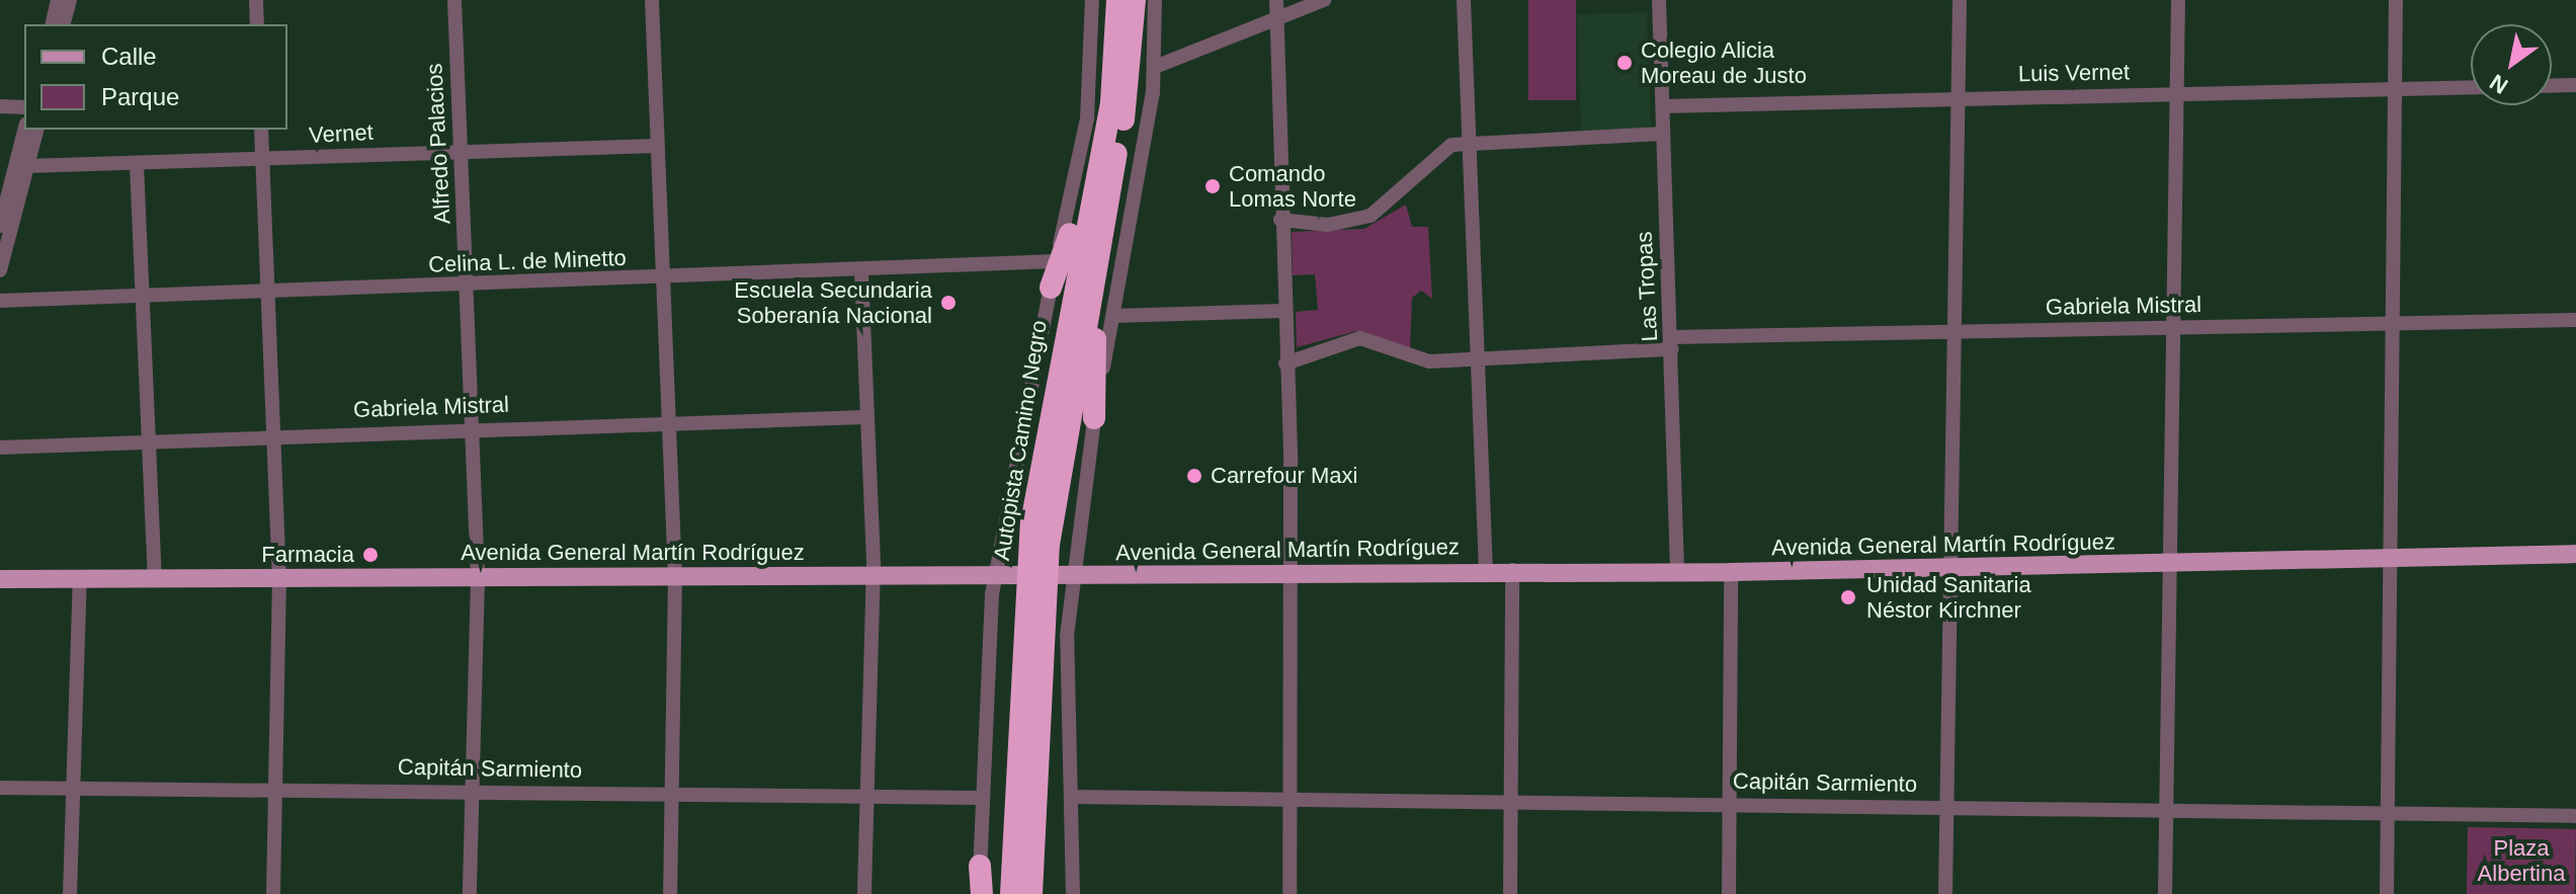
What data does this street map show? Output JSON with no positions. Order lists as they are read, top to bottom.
{
  "streets": {
    "highway": ["Autopista Camino Negro"],
    "main road": ["Avenida General Martín Rodríguez"],
    "street": [
      "Luis Vernet",
      "Vernet",
      "Alfredo Palacios",
      "Celina L. de Minetto",
      "Las Tropas",
      "Gabriela Mistral",
      "Capitán Sarmiento"
    ]
  },
  "crossings": [
    ["Luis Vernet", "Las Tropas"],
    ["Vernet", "Alfredo Palacios"],
    ["Alfredo Palacios", "Celina L. de Minetto"],
    ["Alfredo Palacios", "Gabriela Mistral"],
    ["Alfredo Palacios", "Avenida General Martín Rodríguez"],
    ["Alfredo Palacios", "Capitán Sarmiento"],
    ["Las Tropas", "Gabriela Mistral"],
    ["Las Tropas", "Avenida General Martín Rodríguez"]
  ],
  "parks": ["Plaza Albertina"],
  "places": [
    "Colegio Alicia Moreau de Justo",
    "Comando Lomas Norte",
    "Escuela Secundaria Soberanía Nacional",
    "Carrefour Maxi",
    "Farmacia",
    "Unidad Sanitaria Néstor Kirchner"
  ],
  "legend": ["Calle", "Parque"],
  "north": "bottom left"
}
